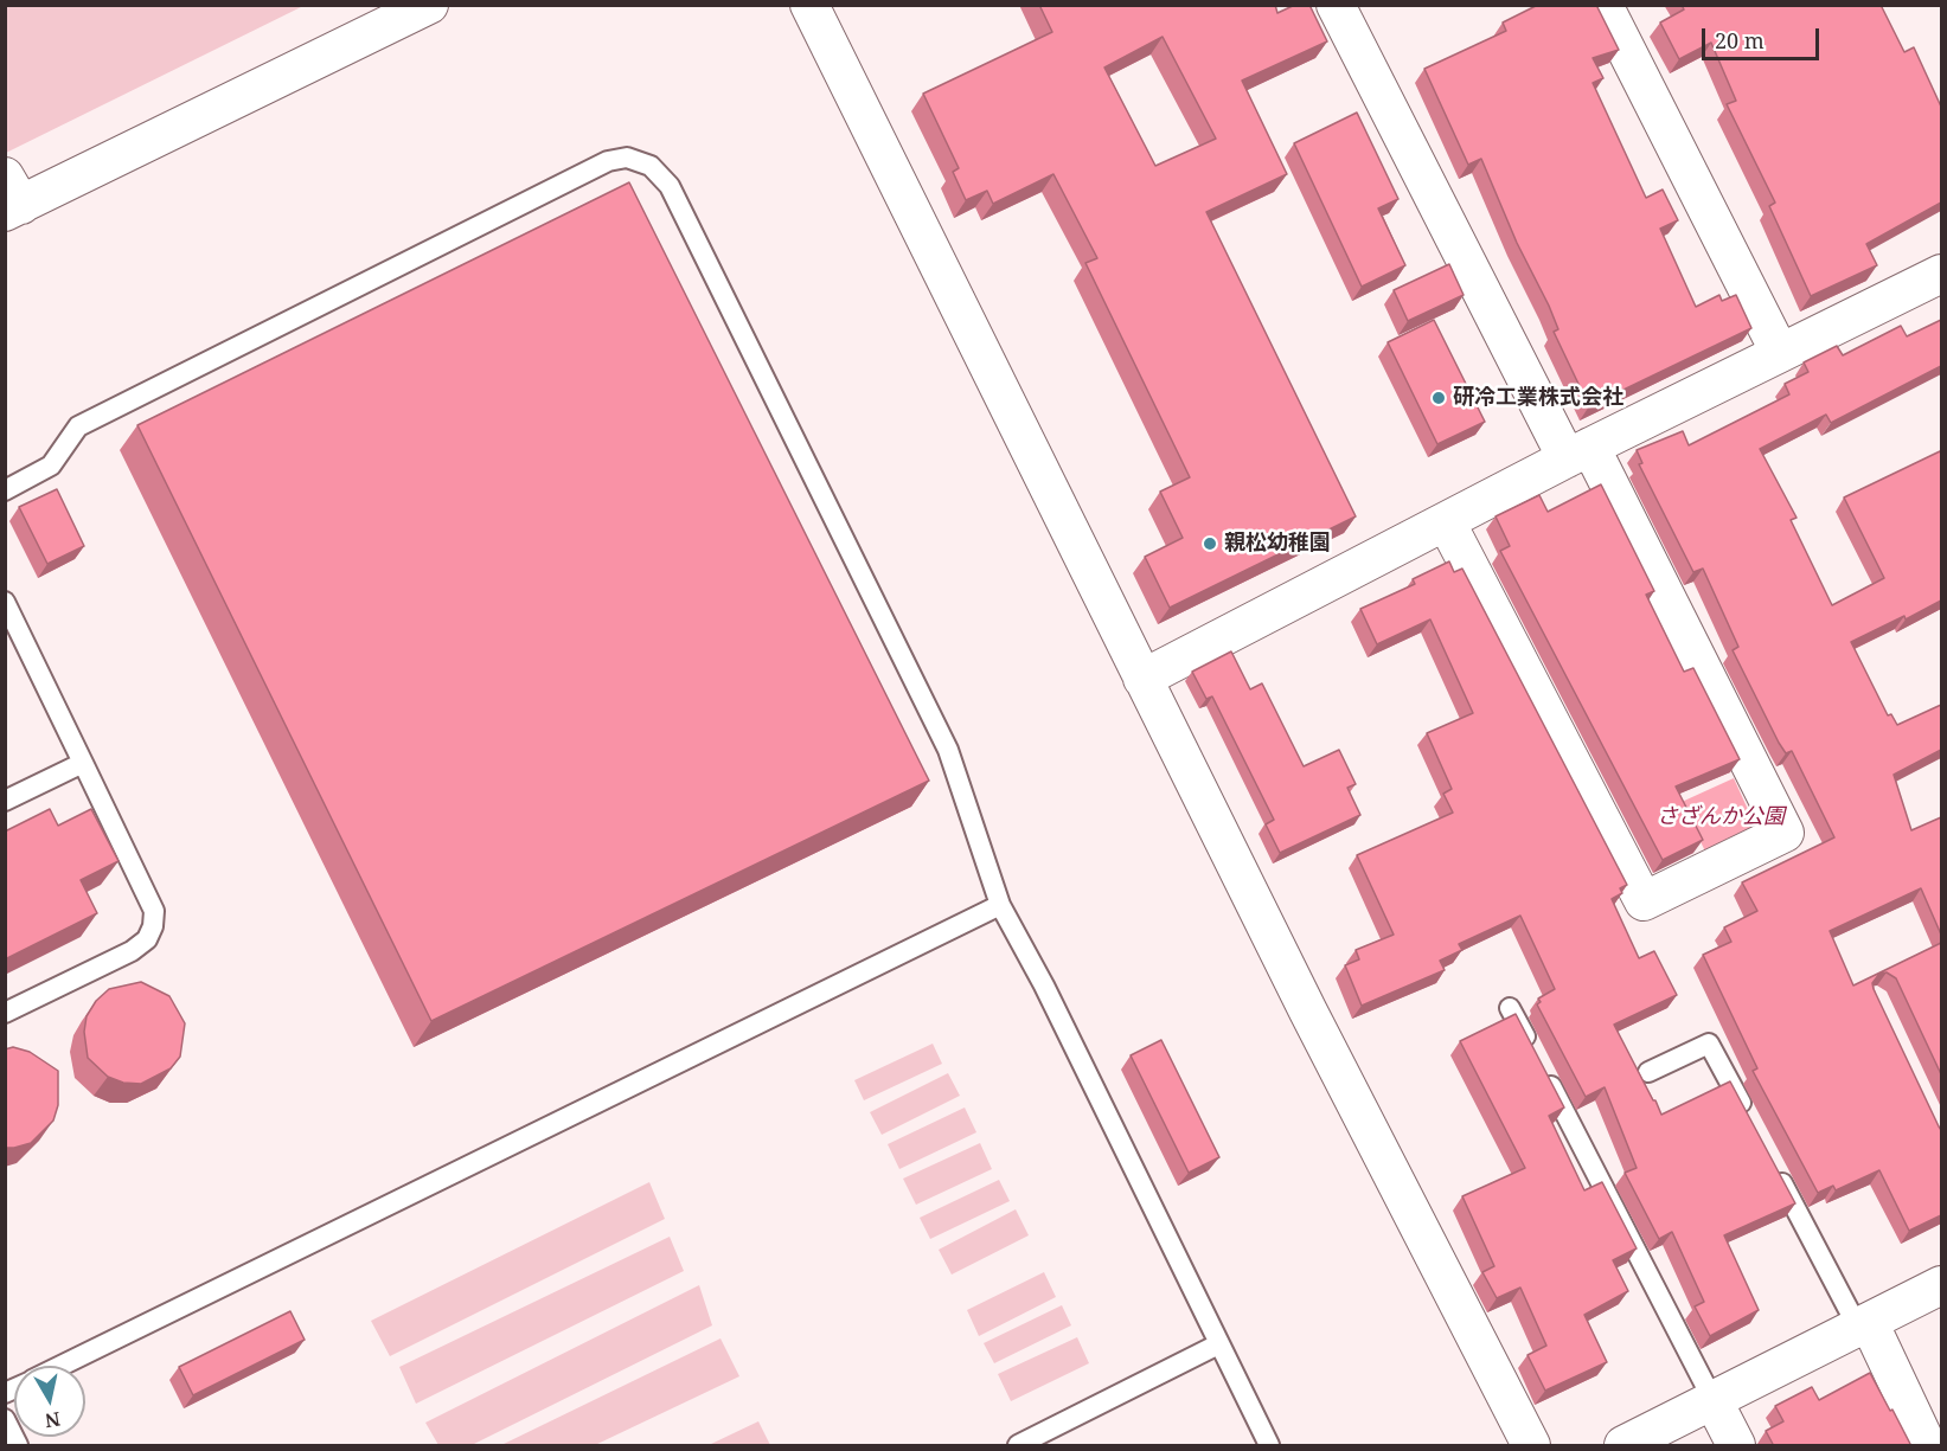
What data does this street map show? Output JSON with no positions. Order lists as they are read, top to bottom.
{
  "parks": ["さざんか公園"],
  "places": ["研冷工業株式会社", "親松幼稚園"],
  "scale_bar": "20 m",
  "north": "bottom"
}
